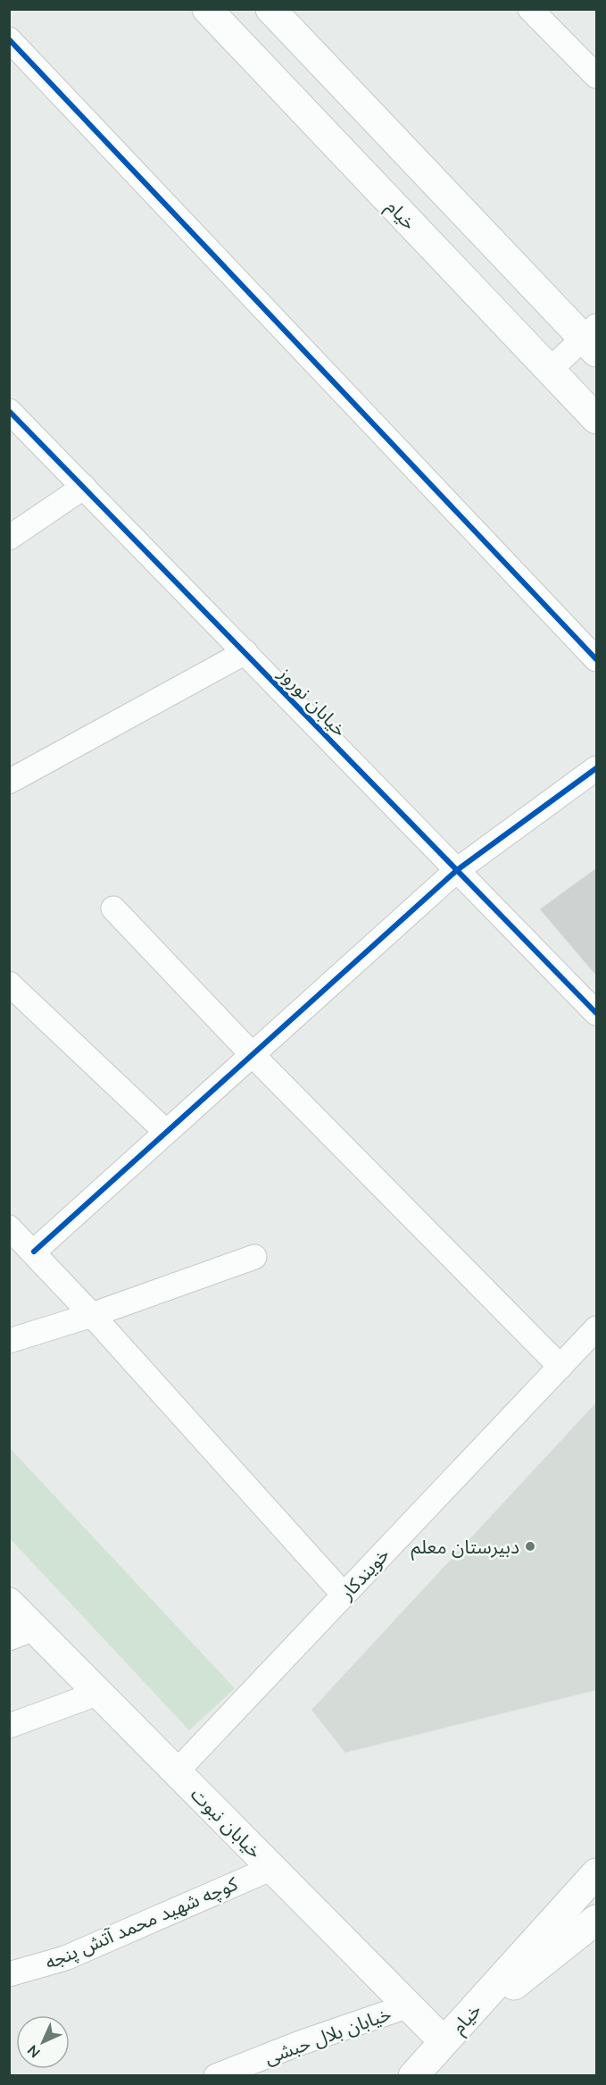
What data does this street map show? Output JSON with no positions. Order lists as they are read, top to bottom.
{
  "streets": {
    "street": [
      "خیام",
      "خیابان نوروز",
      "خویندکار",
      "خیابان نبوت",
      "کوچه شهید محمد آتش پنجه",
      "خیابان بلال حبشی"
    ]
  },
  "crossings": [
    ["خیام", "خیابان نبوت"],
    ["خویندکار", "خیابان نبوت"],
    ["خیابان نبوت", "کوچه شهید محمد آتش پنجه"],
    ["خیابان نبوت", "خیابان بلال حبشی"]
  ],
  "places": ["دبیرستان معلم"],
  "north": "bottom left"
}
